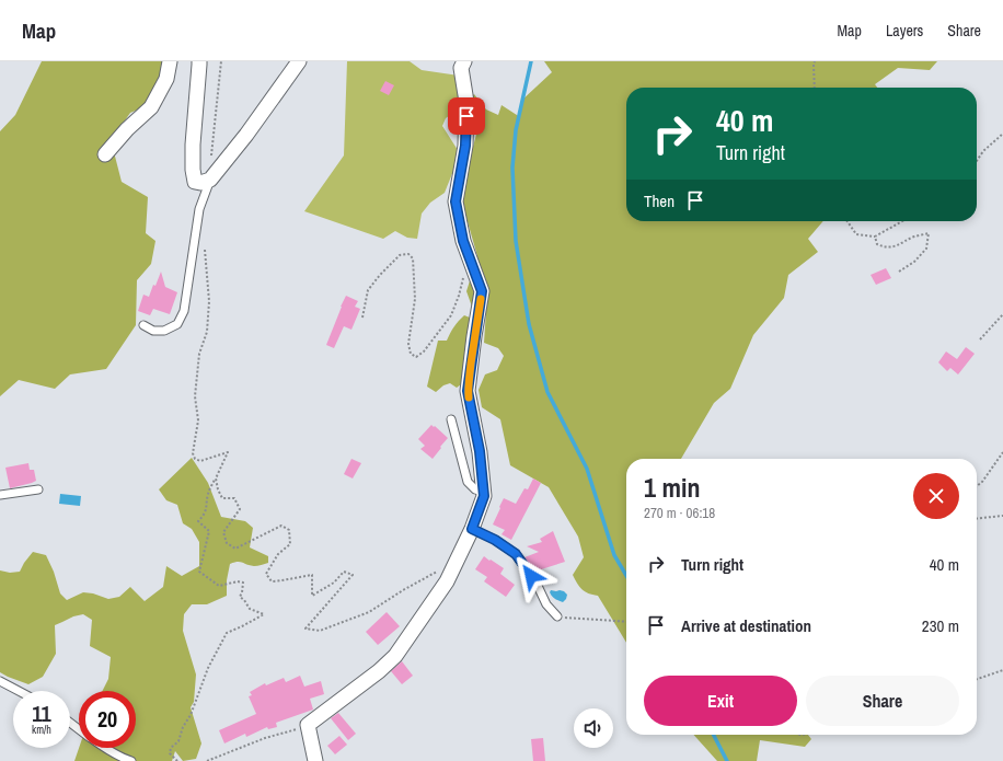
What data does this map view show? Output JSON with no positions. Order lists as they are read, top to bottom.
{
  "page": {
    "header": "Map",
    "nav": ["Map", "Layers", "Share"],
    "turn": ["40 m", "Turn right"],
    "then": "Then",
    "heading": ["1 min", "270 m · 06:18"],
    "list": [
      {
        "name": "Turn right",
        "value": "40 m"
      },
      {
        "name": "Arrive at destination",
        "value": "230 m"
      }
    ],
    "buttons": ["Exit", "Share"],
    "speed": "11 km/h",
    "limit": "20"
  }
}
